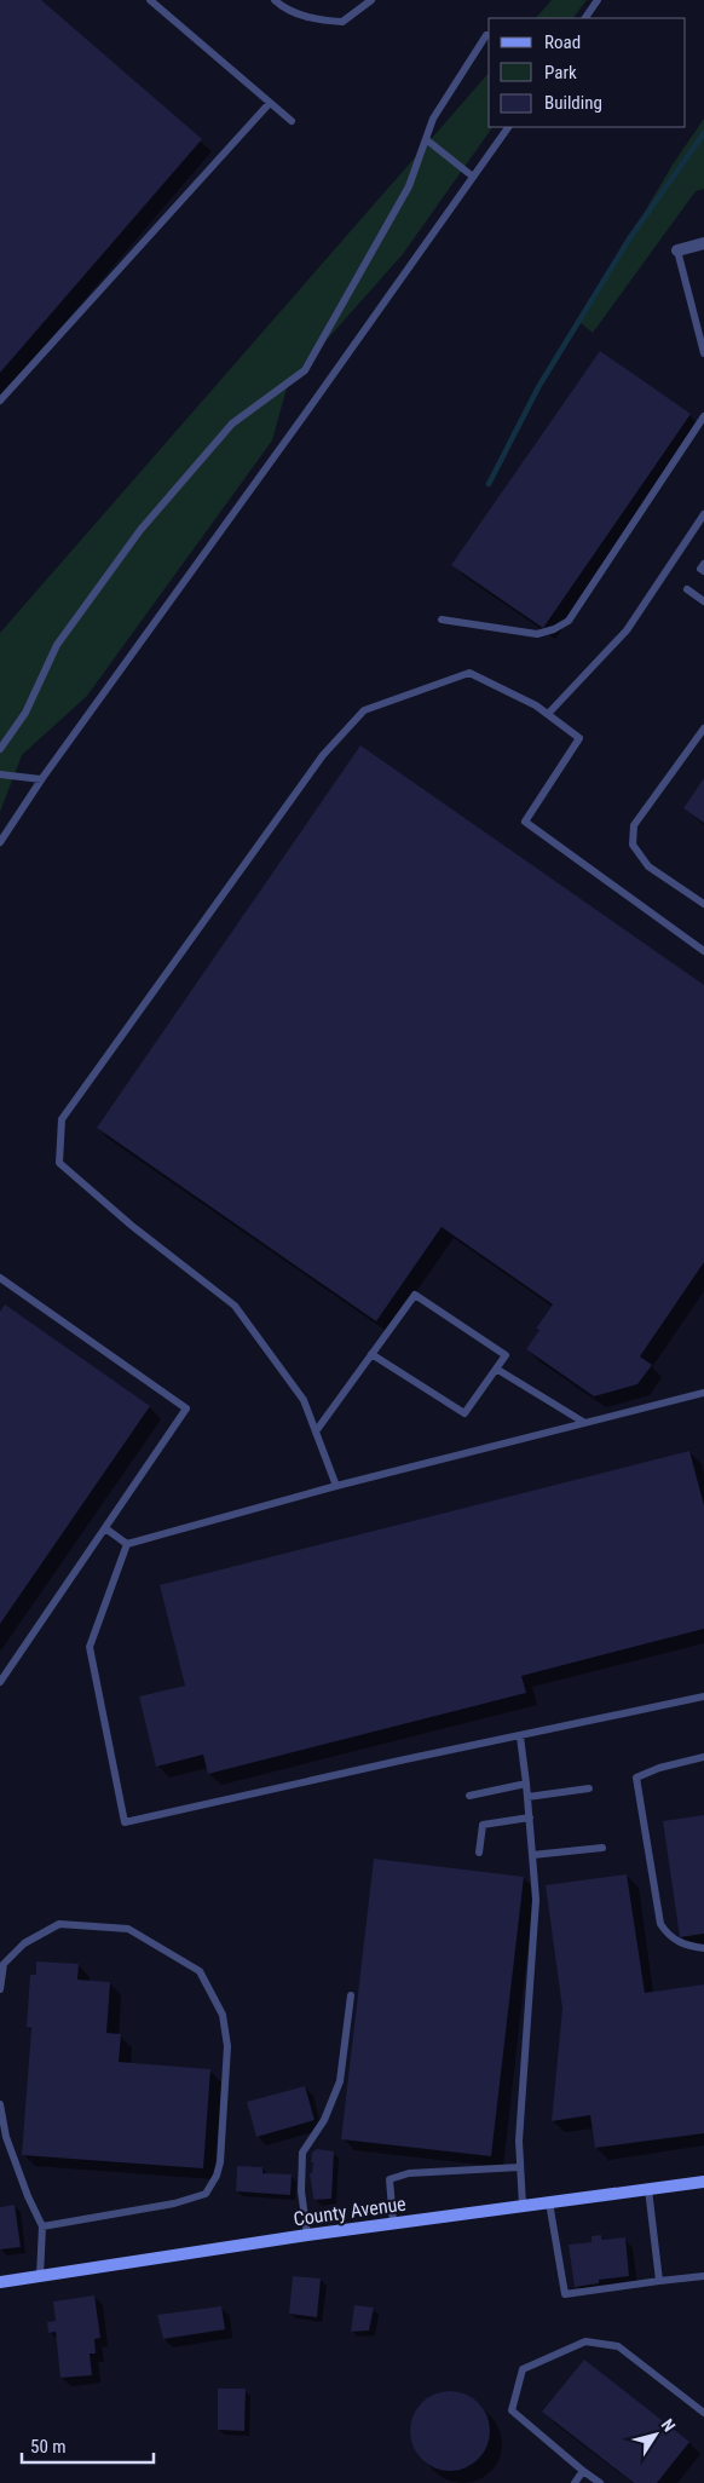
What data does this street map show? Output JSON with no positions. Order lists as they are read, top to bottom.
{
  "streets": {
    "main road": ["County Avenue"]
  },
  "legend": ["Road", "Park", "Building"],
  "scale_bar": "50 m",
  "north": "top right"
}
